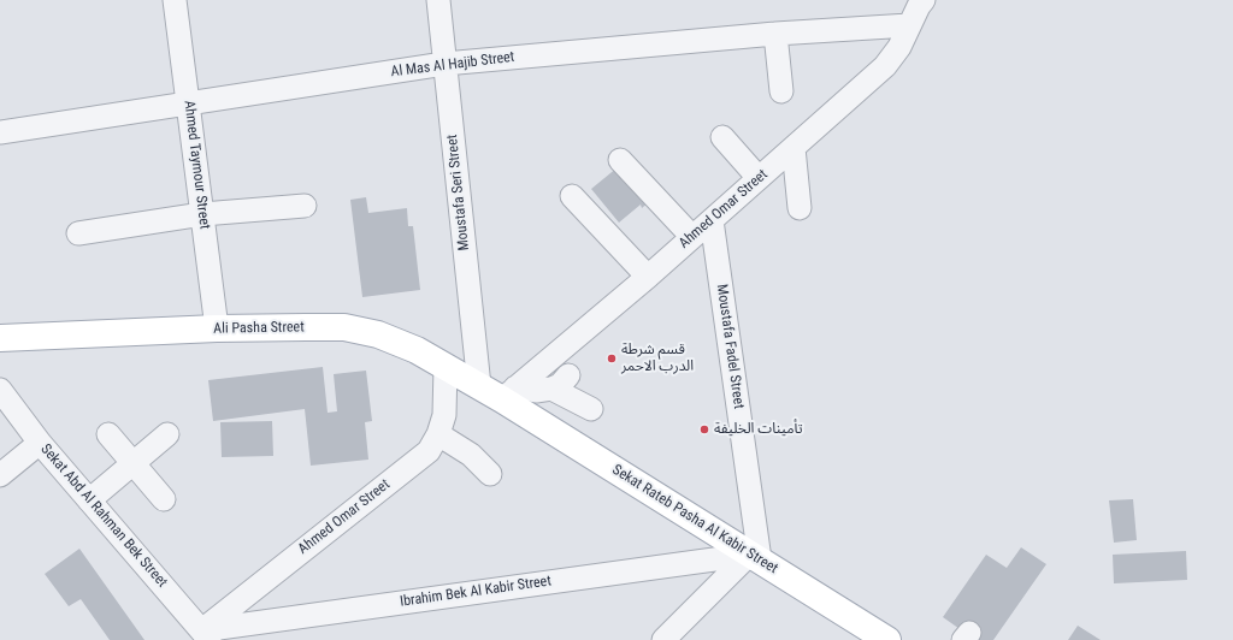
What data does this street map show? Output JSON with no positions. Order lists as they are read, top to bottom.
{
  "streets": {
    "main road": ["Ali Pasha Street", "Sekat Rateb Pasha Al Kabir Street"],
    "street": [
      "Al Mas Al Hajib Street",
      "Ahmed Taymour Street",
      "Moustafa Seri Street",
      "Ahmed Omar Street",
      "Moustafa Fadel Street",
      "Sekat Abd Al Rahman Bek Street",
      "Ibrahim Bek Al Kabir Street"
    ]
  },
  "crossings": [
    ["Al Mas Al Hajib Street", "Ahmed Taymour Street"],
    ["Al Mas Al Hajib Street", "Moustafa Seri Street"],
    ["Al Mas Al Hajib Street", "Ahmed Omar Street"],
    ["Ahmed Taymour Street", "Ali Pasha Street"],
    ["Moustafa Seri Street", "Ali Pasha Street"],
    ["Ahmed Omar Street", "Ali Pasha Street"],
    ["Ahmed Omar Street", "Moustafa Fadel Street"],
    ["Ahmed Omar Street", "Sekat Abd Al Rahman Bek Street"],
    ["Ahmed Omar Street", "Sekat Rateb Pasha Al Kabir Street"],
    ["Ahmed Omar Street", "Ibrahim Bek Al Kabir Street"],
    ["Ali Pasha Street", "Sekat Rateb Pasha Al Kabir Street"],
    ["Moustafa Fadel Street", "Sekat Rateb Pasha Al Kabir Street"],
    ["Moustafa Fadel Street", "Ibrahim Bek Al Kabir Street"],
    ["Sekat Abd Al Rahman Bek Street", "Ibrahim Bek Al Kabir Street"],
    ["Sekat Rateb Pasha Al Kabir Street", "Ibrahim Bek Al Kabir Street"]
  ],
  "places": ["قسم شرطة الدرب الاحمر", "تأمينات الخليفة"]
}
